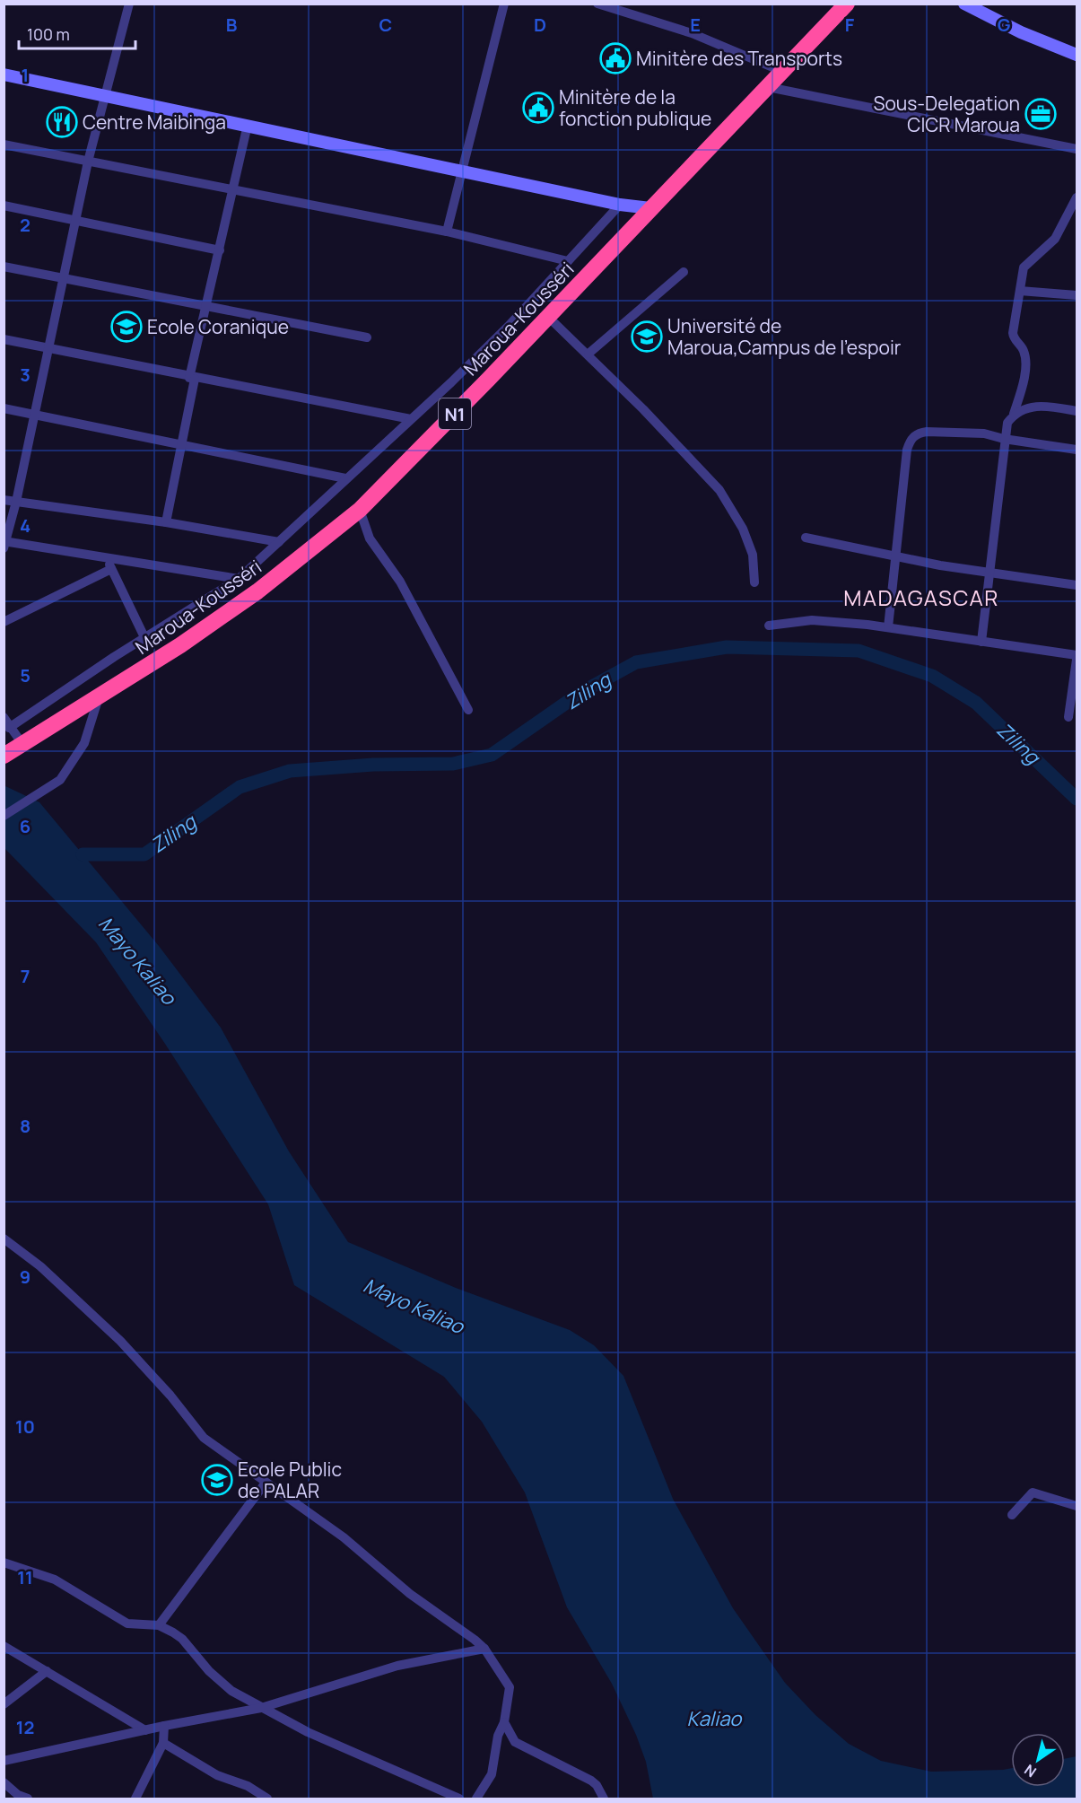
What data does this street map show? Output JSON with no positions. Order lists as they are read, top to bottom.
{
  "streets": {
    "highway": ["Maroua-Kousséri", "N1"]
  },
  "districts": ["MADAGASCAR"],
  "water": ["Ziling", "Mayo Kaliao", "Kaliao"],
  "places": {
    "public building": ["Minitère des Transports", "Minitère de la fonction publique"],
    "office": ["Sous-Delegation CICR Maroua"],
    "restaurant": ["Centre Maibinga"],
    "school or university": ["Ecole Coranique", "Université de Maroua,Campus de l'espoir", "Ecole Public de PALAR"]
  },
  "scale_bar": "100 m",
  "north": "bottom left",
  "grid": {
    "columns": [
      "B",
      "C",
      "D",
      "E",
      "F",
      "G"
    ],
    "rows": [
      "1",
      "2",
      "3",
      "4",
      "5",
      "6",
      "7",
      "8",
      "9",
      "10",
      "11",
      "12"
    ]
  }
}
